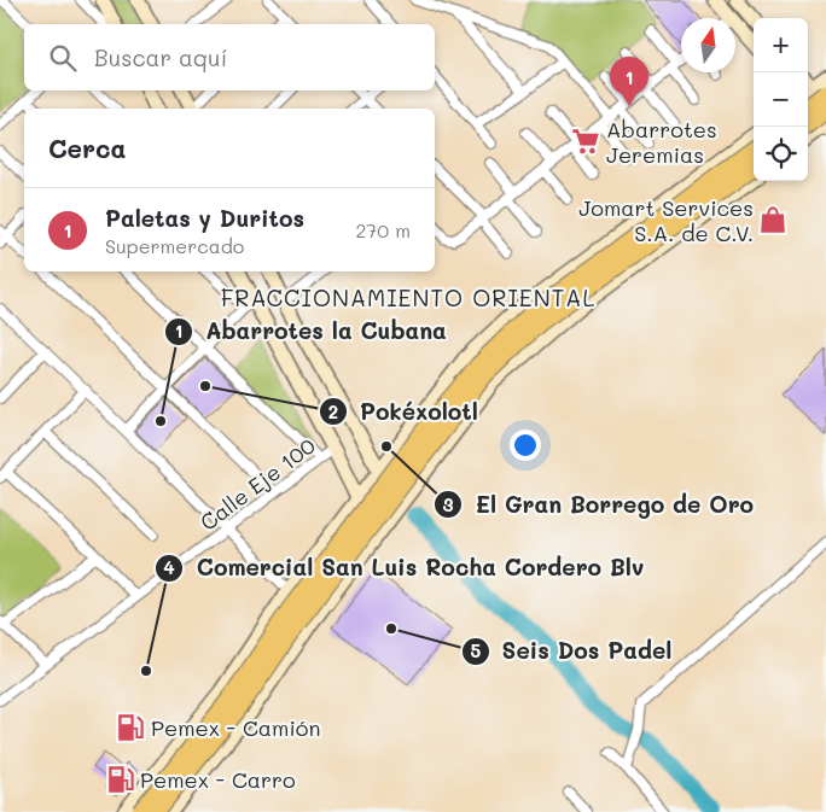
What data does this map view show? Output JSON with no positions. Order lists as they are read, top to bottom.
{
  "streets": {
    "street": ["Calle Eje 100"]
  },
  "districts": ["FRACCIONAMIENTO ORIENTAL"],
  "places": {
    "supermarket": ["Abarrotes Jeremias"],
    "shop": ["Jomart Services S.A. de C.V."],
    "other": [
      "Pokéxolotl",
      "Abarrotes la Cubana",
      "El Gran Borrego de Oro",
      "Seis Dos Padel",
      "Comercial San Luis Rocha Cordero Blv"
    ],
    "fuel station": ["Pemex - Camión", "Pemex - Carro"]
  },
  "north": "top",
  "page": {
    "map_buttons": ["+", "−"],
    "search": "Buscar aquí",
    "pins": "1",
    "heading": "Cerca",
    "list": [
      {
        "mark": "1",
        "name": "Paletas y Duritos",
        "note": "Supermercado",
        "value": "270 m"
      }
    ]
  }
}
